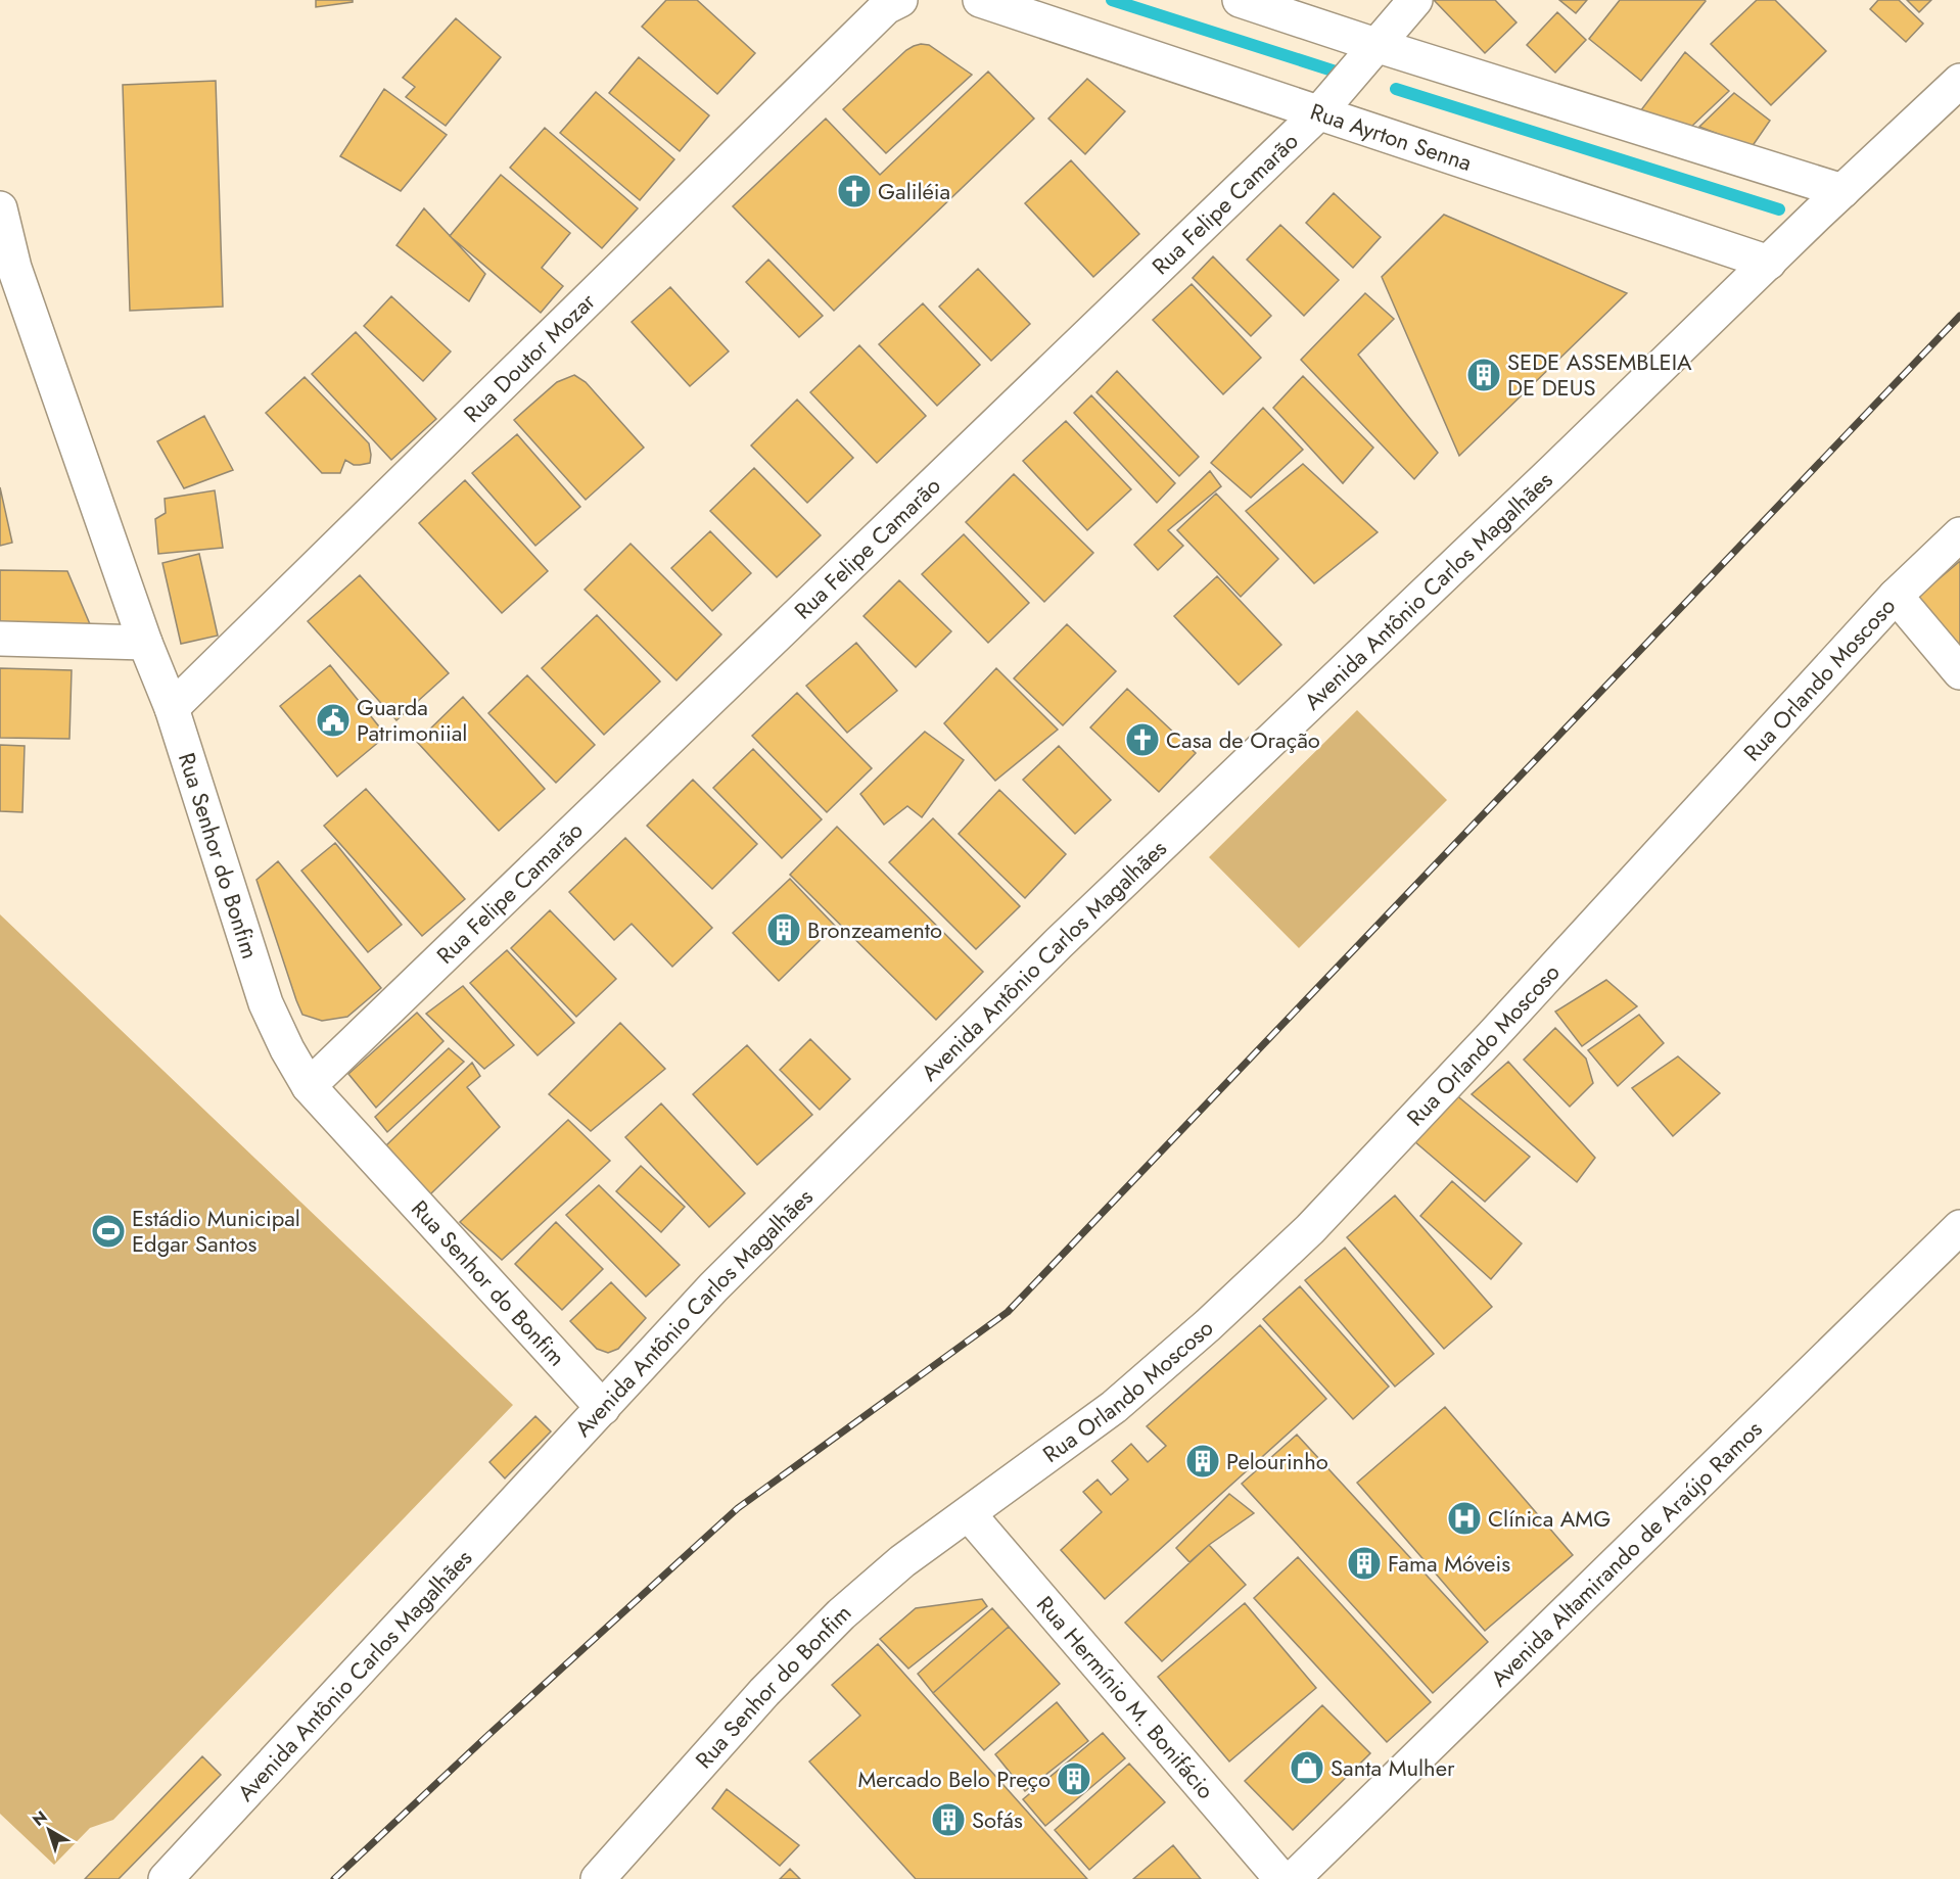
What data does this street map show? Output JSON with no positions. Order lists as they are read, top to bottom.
{
  "streets": {
    "street": [
      "Rua Ayrton Senna",
      "Rua Felipe Camarão",
      "Rua Doutor Mozar",
      "Avenida Antônio Carlos Magalhães",
      "Rua Orlando Moscoso",
      "Rua Senhor do Bonfim",
      "Avenida Altamirando de Araújo Ramos",
      "Rua Hermínio M. Bonifácio"
    ]
  },
  "crossings": [
    ["Rua Ayrton Senna", "Rua Felipe Camarão"],
    ["Rua Ayrton Senna", "Avenida Antônio Carlos Magalhães"],
    ["Rua Felipe Camarão", "Rua Senhor do Bonfim"],
    ["Rua Doutor Mozar", "Rua Senhor do Bonfim"],
    ["Avenida Antônio Carlos Magalhães", "Rua Senhor do Bonfim"],
    ["Rua Orlando Moscoso", "Rua Senhor do Bonfim"],
    ["Rua Orlando Moscoso", "Rua Hermínio M. Bonifácio"],
    ["Rua Senhor do Bonfim", "Rua Hermínio M. Bonifácio"]
  ],
  "places": {
    "church": ["Galiléia", "Casa de Oração"],
    "building": [
      "SEDE ASSEMBLEIA DE DEUS",
      "Bronzeamento",
      "Pelourinho",
      "Fama Móveis",
      "Mercado Belo Preço",
      "Sofás"
    ],
    "public building": ["Guarda Patrimoniial"],
    "sports": ["Estádio Municipal Edgar Santos"],
    "hospital": ["Clínica AMG"],
    "shop": ["Santa Mulher"]
  },
  "north": "top left"
}
